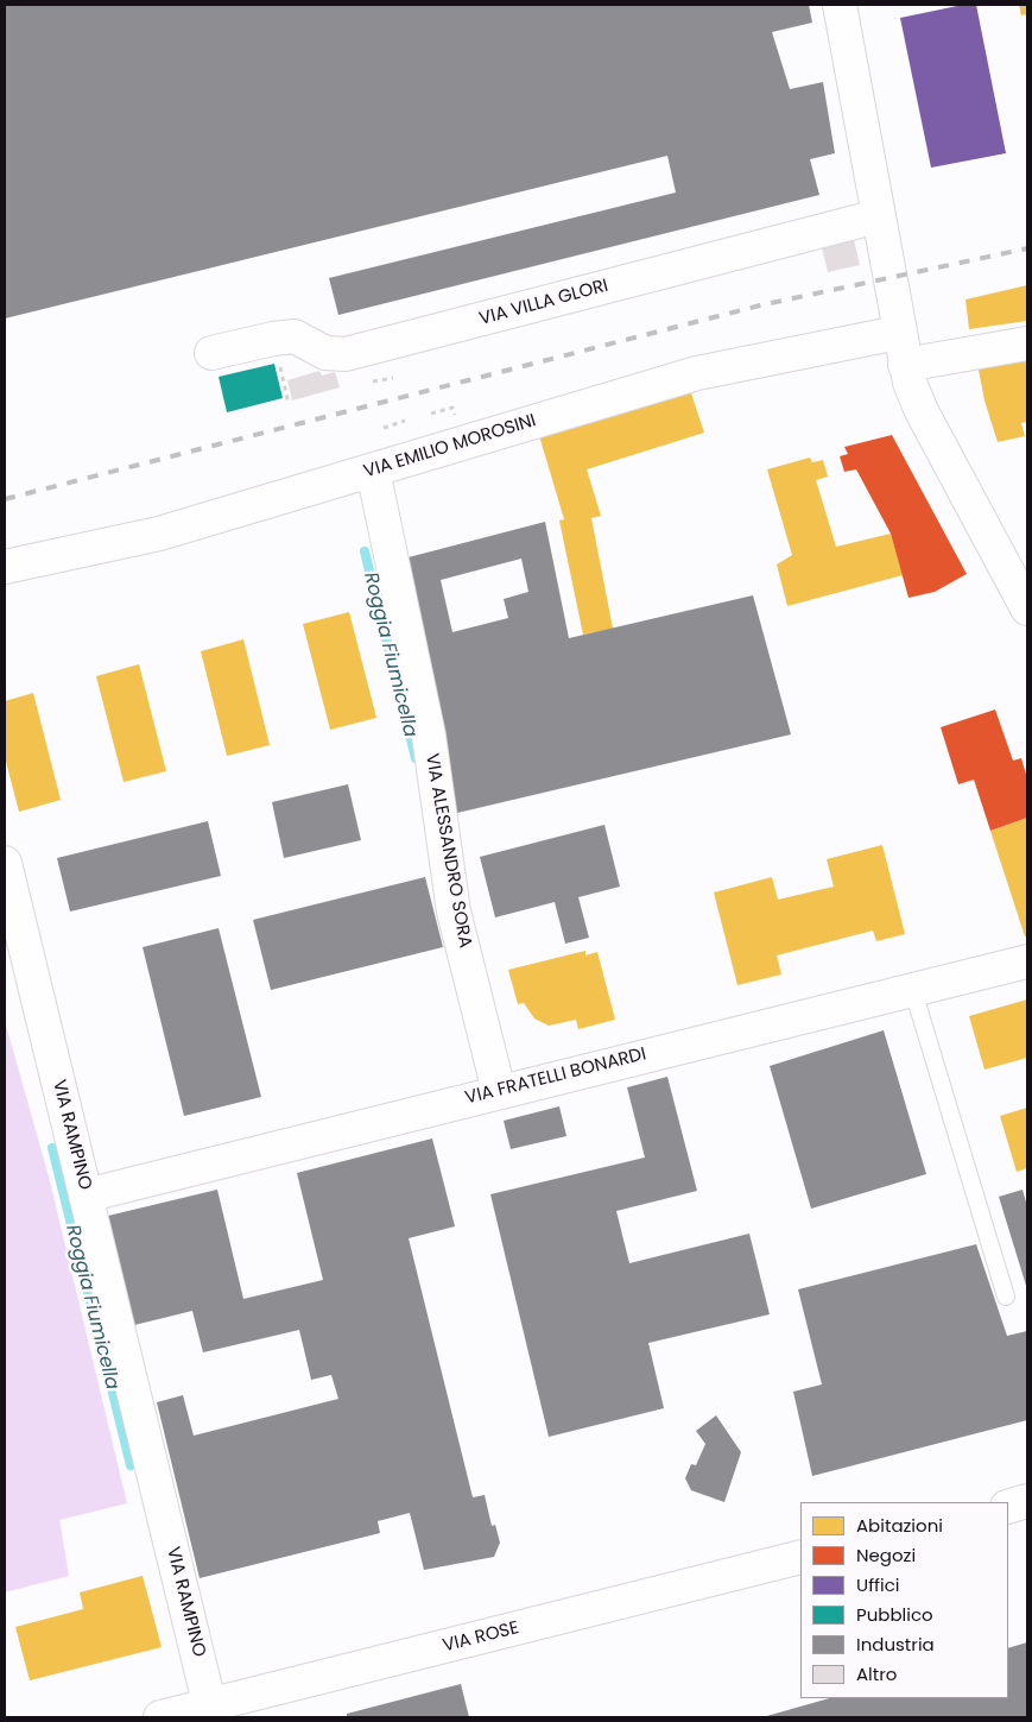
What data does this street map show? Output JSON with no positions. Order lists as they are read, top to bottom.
{
  "streets": {
    "street": [
      "VIA VILLA GLORI",
      "VIA EMILIO MOROSINI",
      "VIA ALESSANDRO SORA",
      "VIA FRATELLI BONARDI",
      "VIA RAMPINO",
      "VIA ROSE"
    ]
  },
  "crossings": [
    ["VIA EMILIO MOROSINI", "VIA ALESSANDRO SORA"],
    ["VIA ALESSANDRO SORA", "VIA FRATELLI BONARDI"],
    ["VIA FRATELLI BONARDI", "VIA RAMPINO"],
    ["VIA RAMPINO", "VIA ROSE"]
  ],
  "water": ["Roggia Fiumicella"],
  "legend": [
    "Abitazioni",
    "Negozi",
    "Uffici",
    "Pubblico",
    "Industria",
    "Altro"
  ]
}
